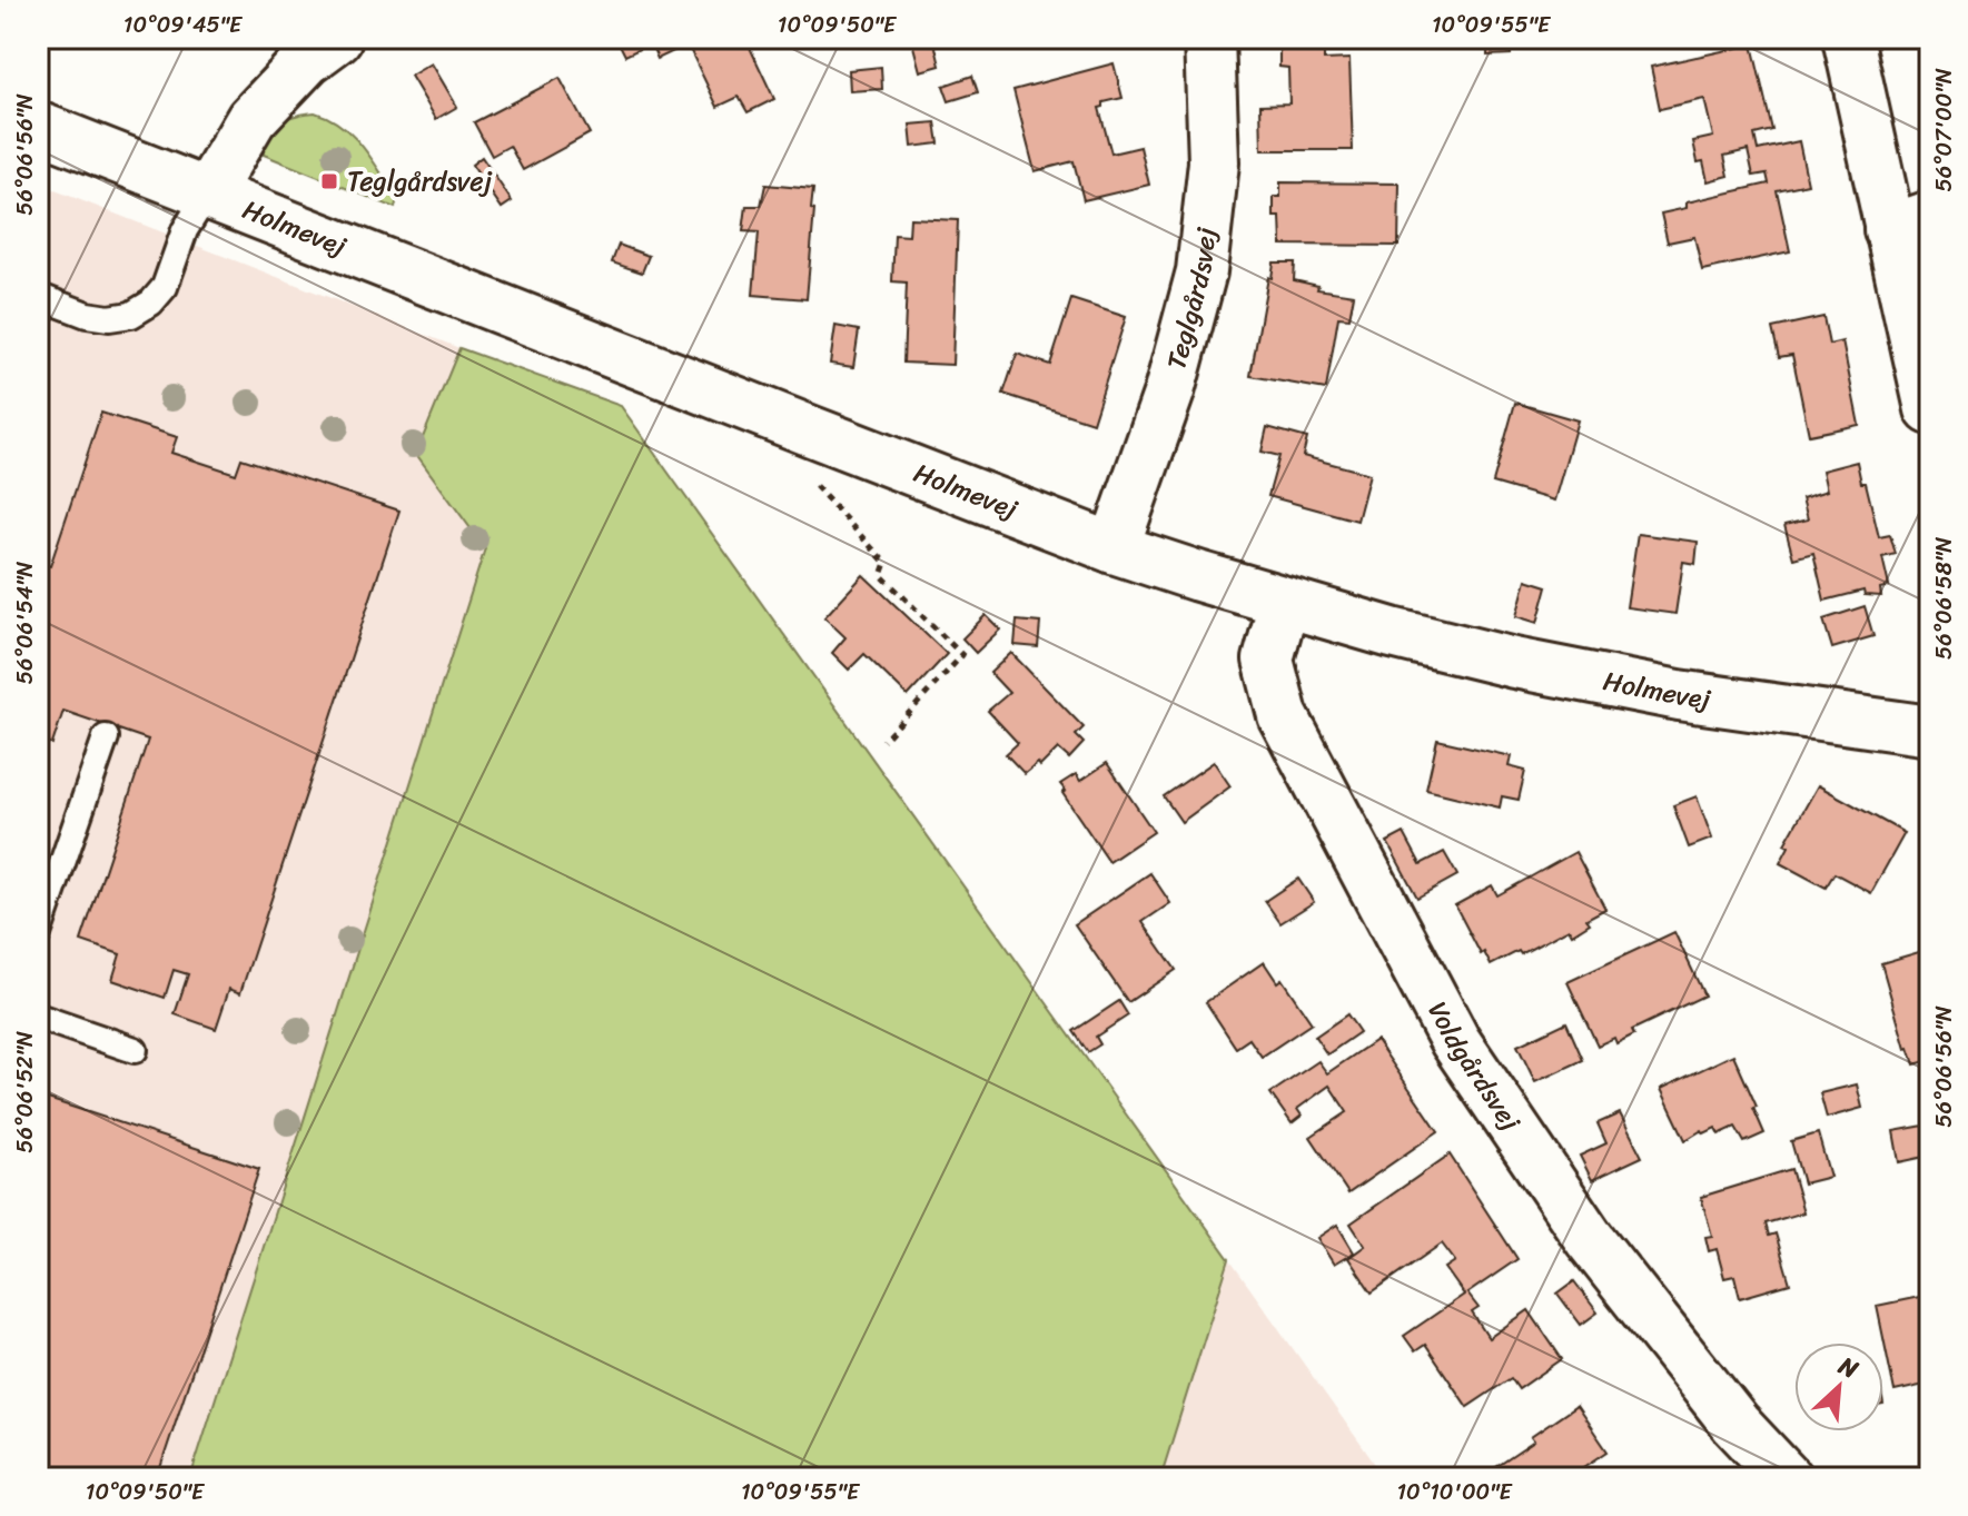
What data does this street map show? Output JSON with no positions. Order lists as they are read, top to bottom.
{
  "streets": {
    "street": ["Holmevej", "Teglgårdsvej", "Voldgårdsvej"]
  },
  "crossings": [
    ["Holmevej", "Teglgårdsvej"],
    ["Holmevej", "Voldgårdsvej"]
  ],
  "places": {
    "transit": ["Teglgårdsvej"]
  },
  "north": "top right",
  "coordinates": [
    "10°09'45\"E",
    "10°09'50\"E",
    "10°09'55\"E",
    "56°07'00\"N",
    "56°06'56\"N",
    "56°06'58\"N",
    "56°06'54\"N",
    "56°06'52\"N",
    "10°10'00\"E"
  ]
}
